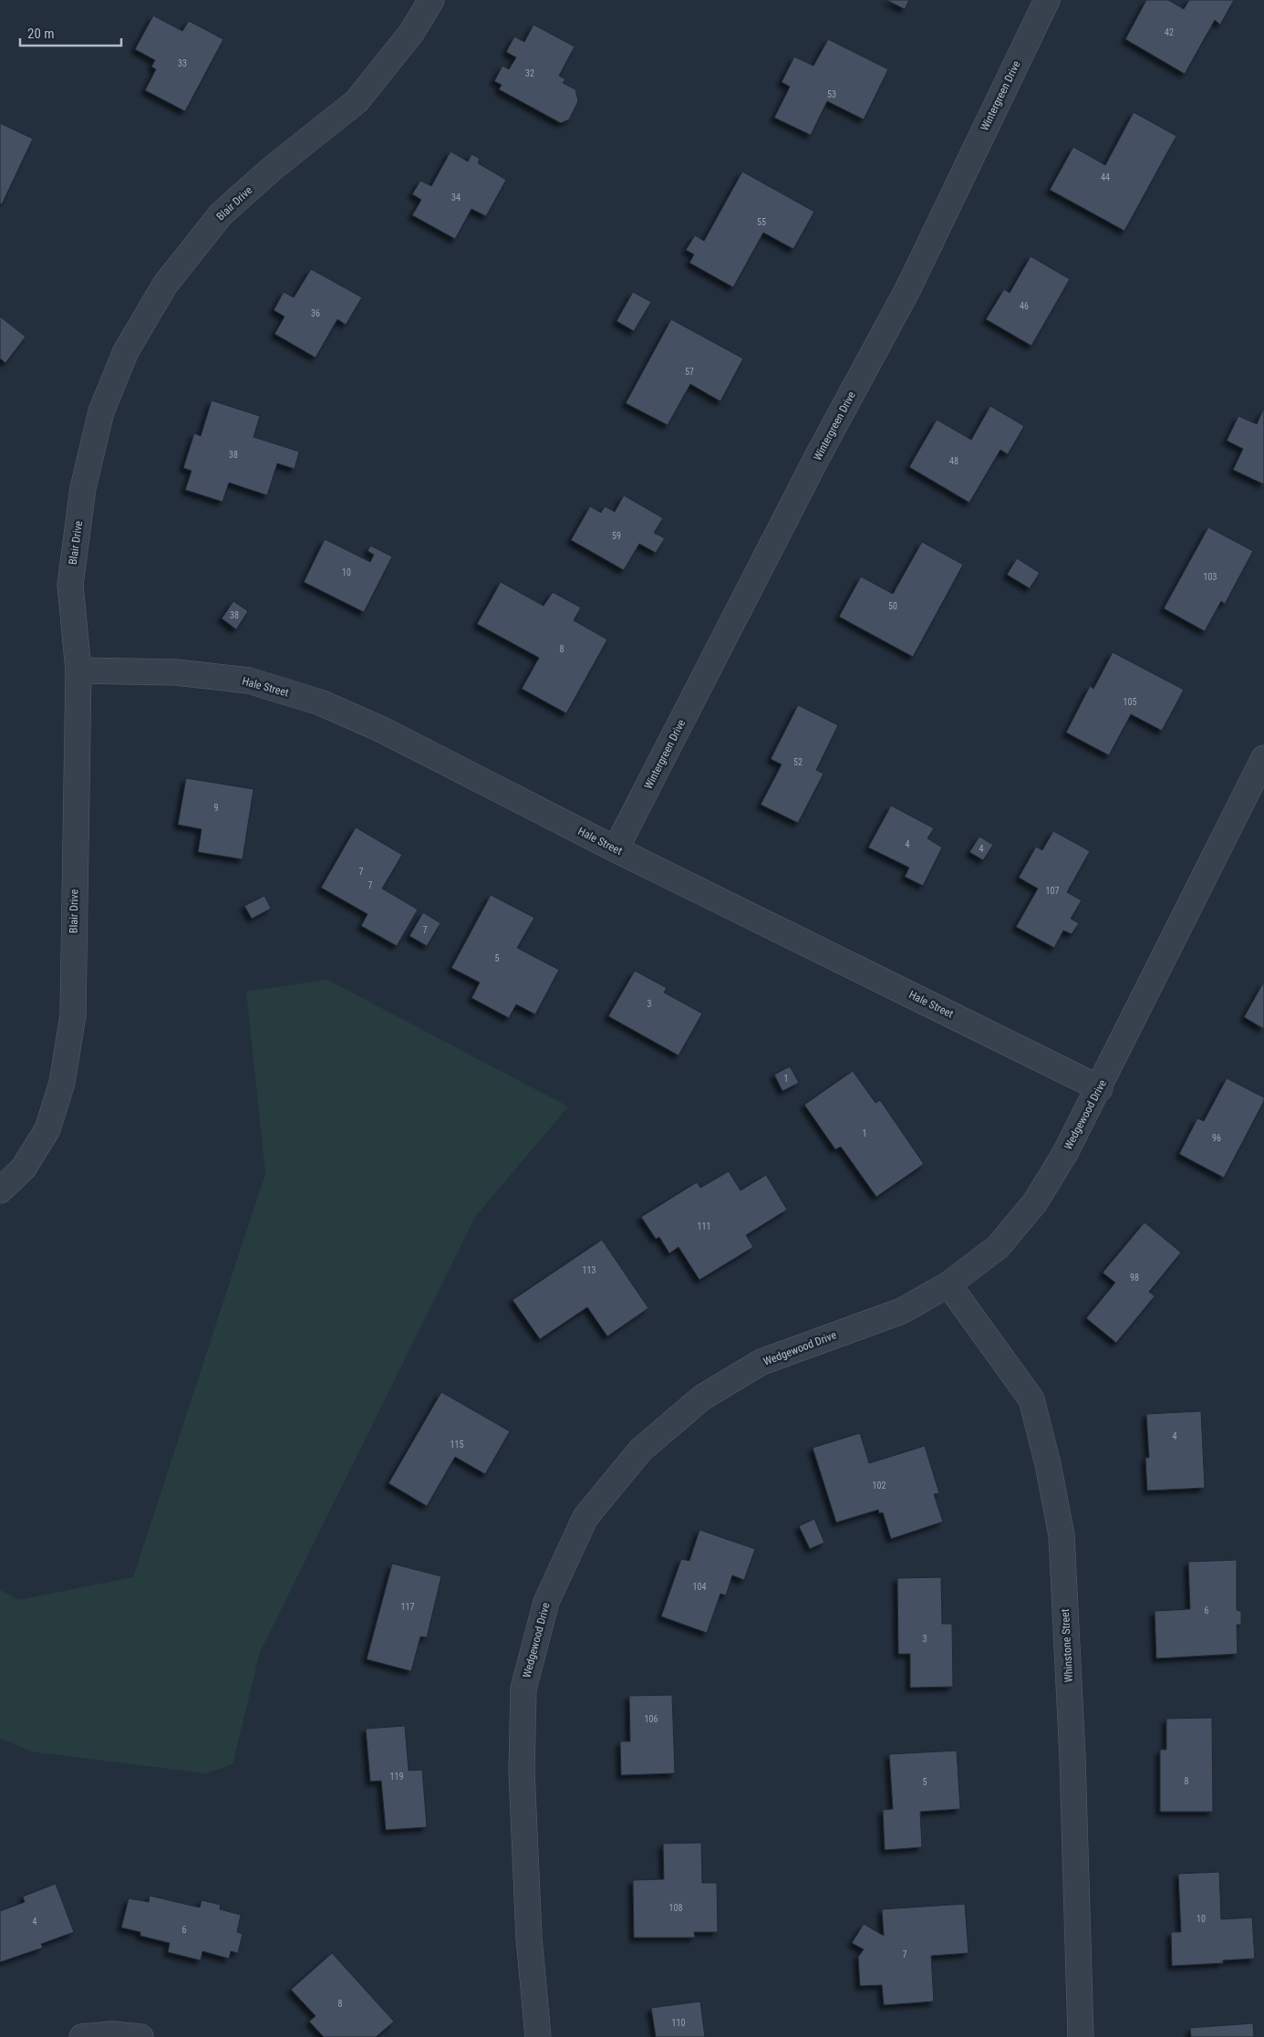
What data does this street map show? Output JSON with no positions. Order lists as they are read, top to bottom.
{
  "streets": {
    "street": [
      "Wintergreen Drive",
      "Blair Drive",
      "Hale Street",
      "Wedgewood Drive",
      "Whinstone Street"
    ]
  },
  "crossings": [
    ["Wintergreen Drive", "Hale Street"],
    ["Blair Drive", "Hale Street"],
    ["Hale Street", "Wedgewood Drive"],
    ["Wedgewood Drive", "Whinstone Street"]
  ],
  "house_numbers": [
    "42",
    "33",
    "32",
    "53",
    "44",
    "34",
    "55",
    "46",
    "36",
    "57",
    "38",
    "48",
    "59",
    "10",
    "103",
    "50",
    "38",
    "8",
    "105",
    "52",
    "9",
    "4",
    "4",
    "7",
    "7",
    "107",
    "7",
    "5",
    "3",
    "1",
    "1",
    "96",
    "111",
    "113",
    "98",
    "4",
    "115",
    "102",
    "104",
    "117",
    "6",
    "3",
    "106",
    "119",
    "8",
    "5",
    "108",
    "10",
    "4",
    "6",
    "7",
    "8",
    "110"
  ],
  "scale_bar": "20 m"
}
